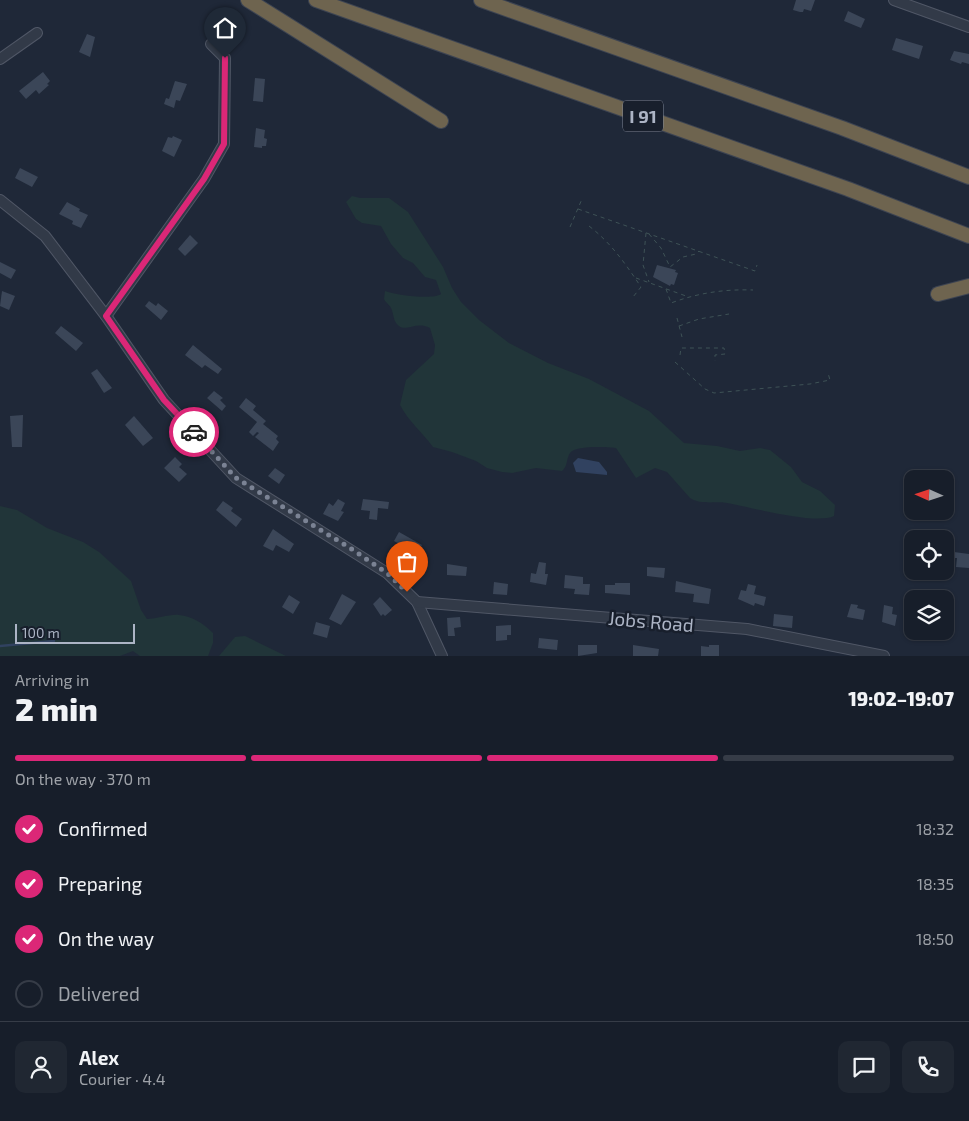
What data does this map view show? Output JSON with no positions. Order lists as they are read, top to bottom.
{
  "streets": {
    "highway": ["I 91"],
    "street": ["Jobs Road"]
  },
  "scale_bar": "100 m",
  "north": "left",
  "page": {
    "scale": "100 m",
    "heading": ["2 min", "Arriving in", "19:02–19:07"],
    "panel": ["Alex", "Courier · 4.4"],
    "bar": "On the way · 370 m",
    "list": [
      ["Confirmed", "18:32"],
      ["Preparing", "18:35"],
      ["On the way", "18:50"],
      "Delivered"
    ]
  }
}
